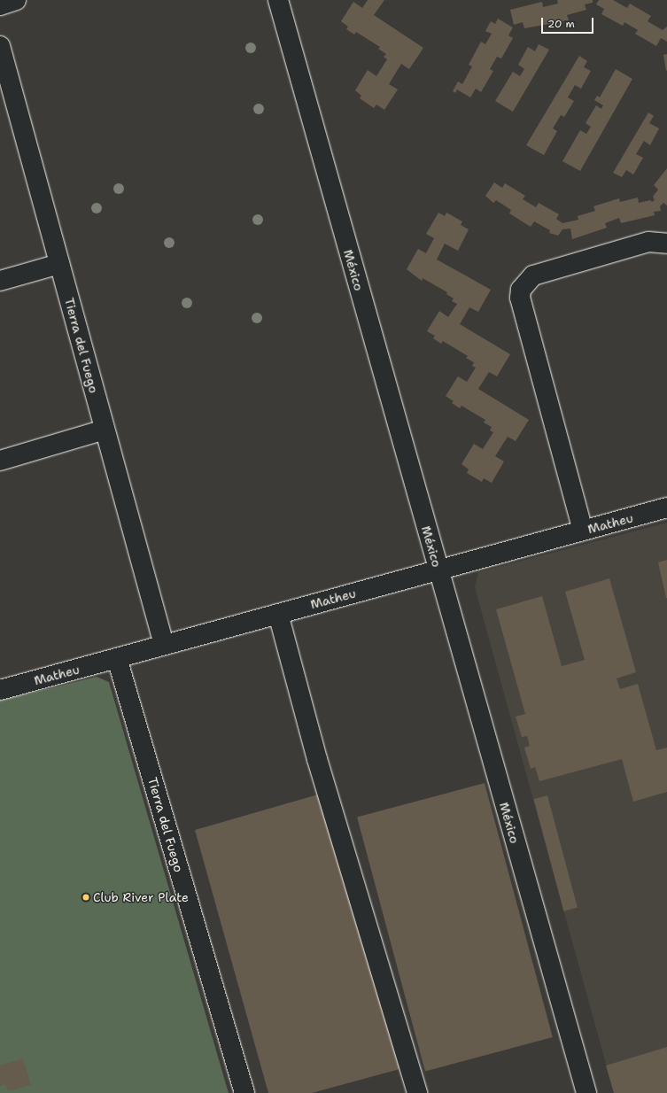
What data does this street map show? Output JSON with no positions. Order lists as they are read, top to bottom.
{
  "streets": {
    "street": ["México", "Tierra del Fuego", "Matheu"]
  },
  "crossings": [
    ["México", "Matheu"],
    ["Tierra del Fuego", "Matheu"]
  ],
  "places": ["Club River Plate"],
  "scale_bar": "20 m"
}
